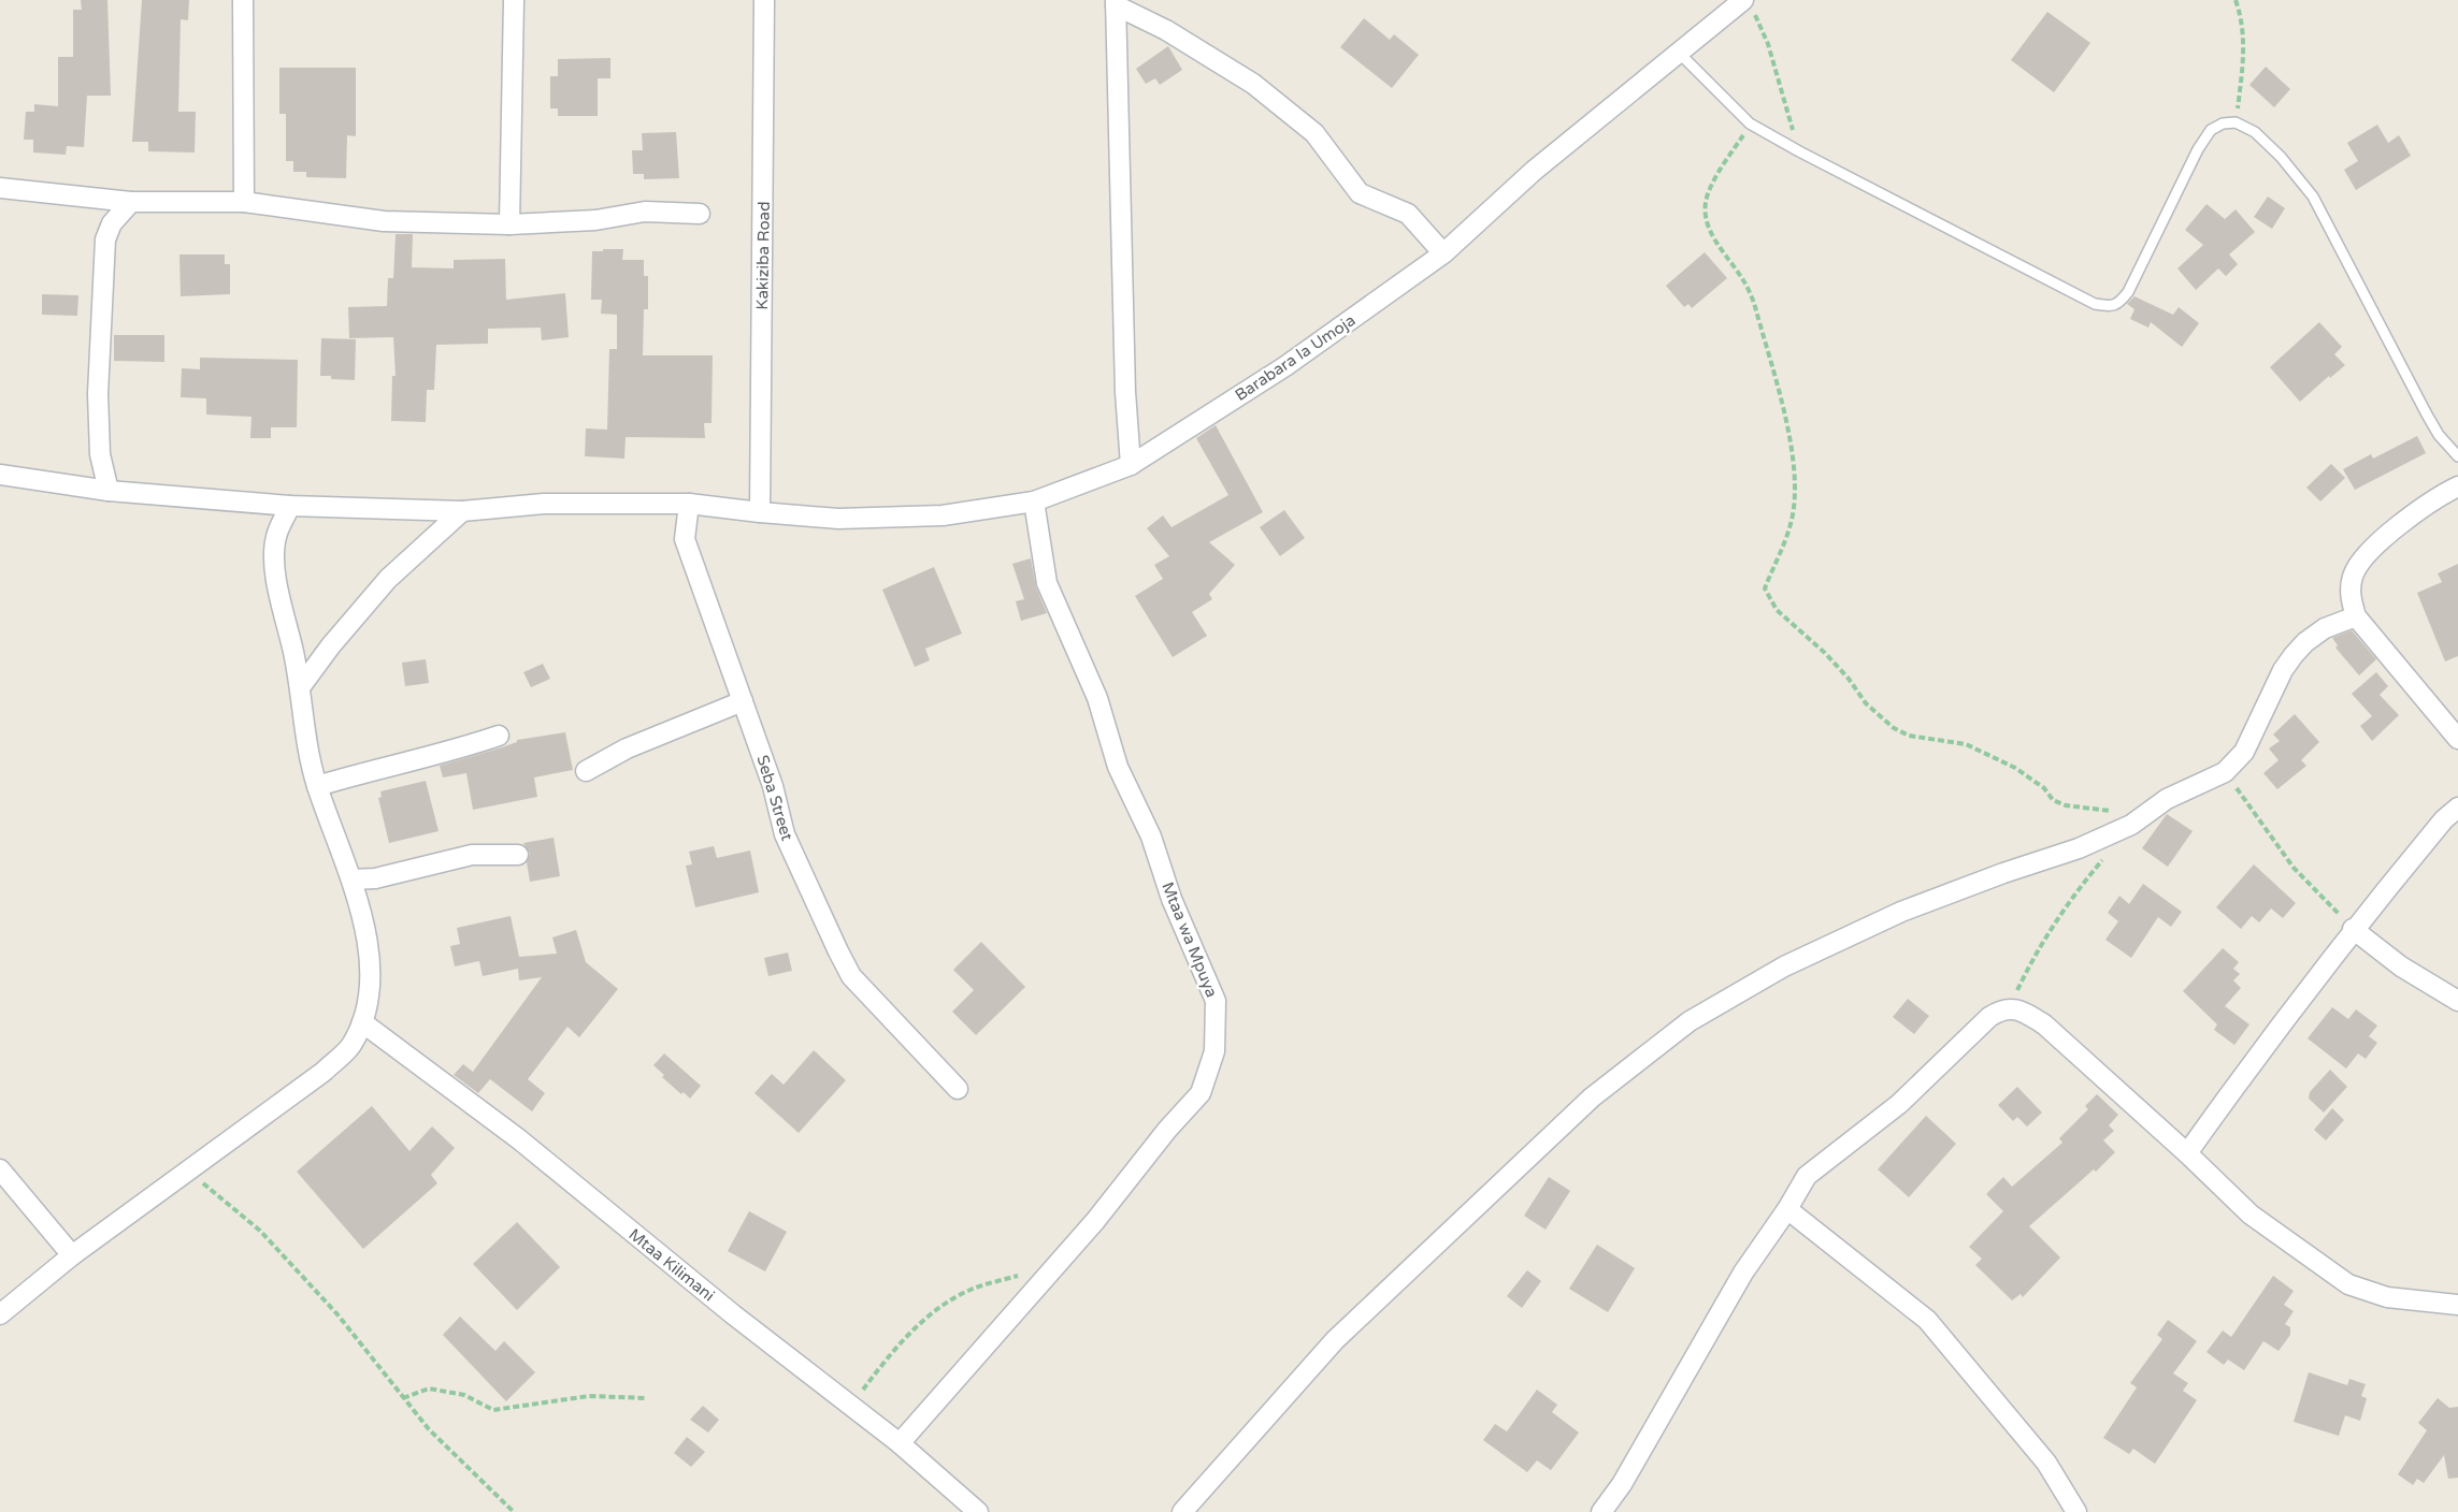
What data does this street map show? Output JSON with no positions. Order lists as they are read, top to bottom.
{
  "streets": {
    "street": [
      "Kakiziba Road",
      "Barabara la Umoja",
      "Seba Street",
      "Mtaa wa Mpuya",
      "Mtaa Kilimani"
    ]
  },
  "crossings": [
    ["Kakiziba Road", "Barabara la Umoja"],
    ["Barabara la Umoja", "Seba Street"],
    ["Barabara la Umoja", "Mtaa wa Mpuya"],
    ["Mtaa wa Mpuya", "Mtaa Kilimani"]
  ]
}
